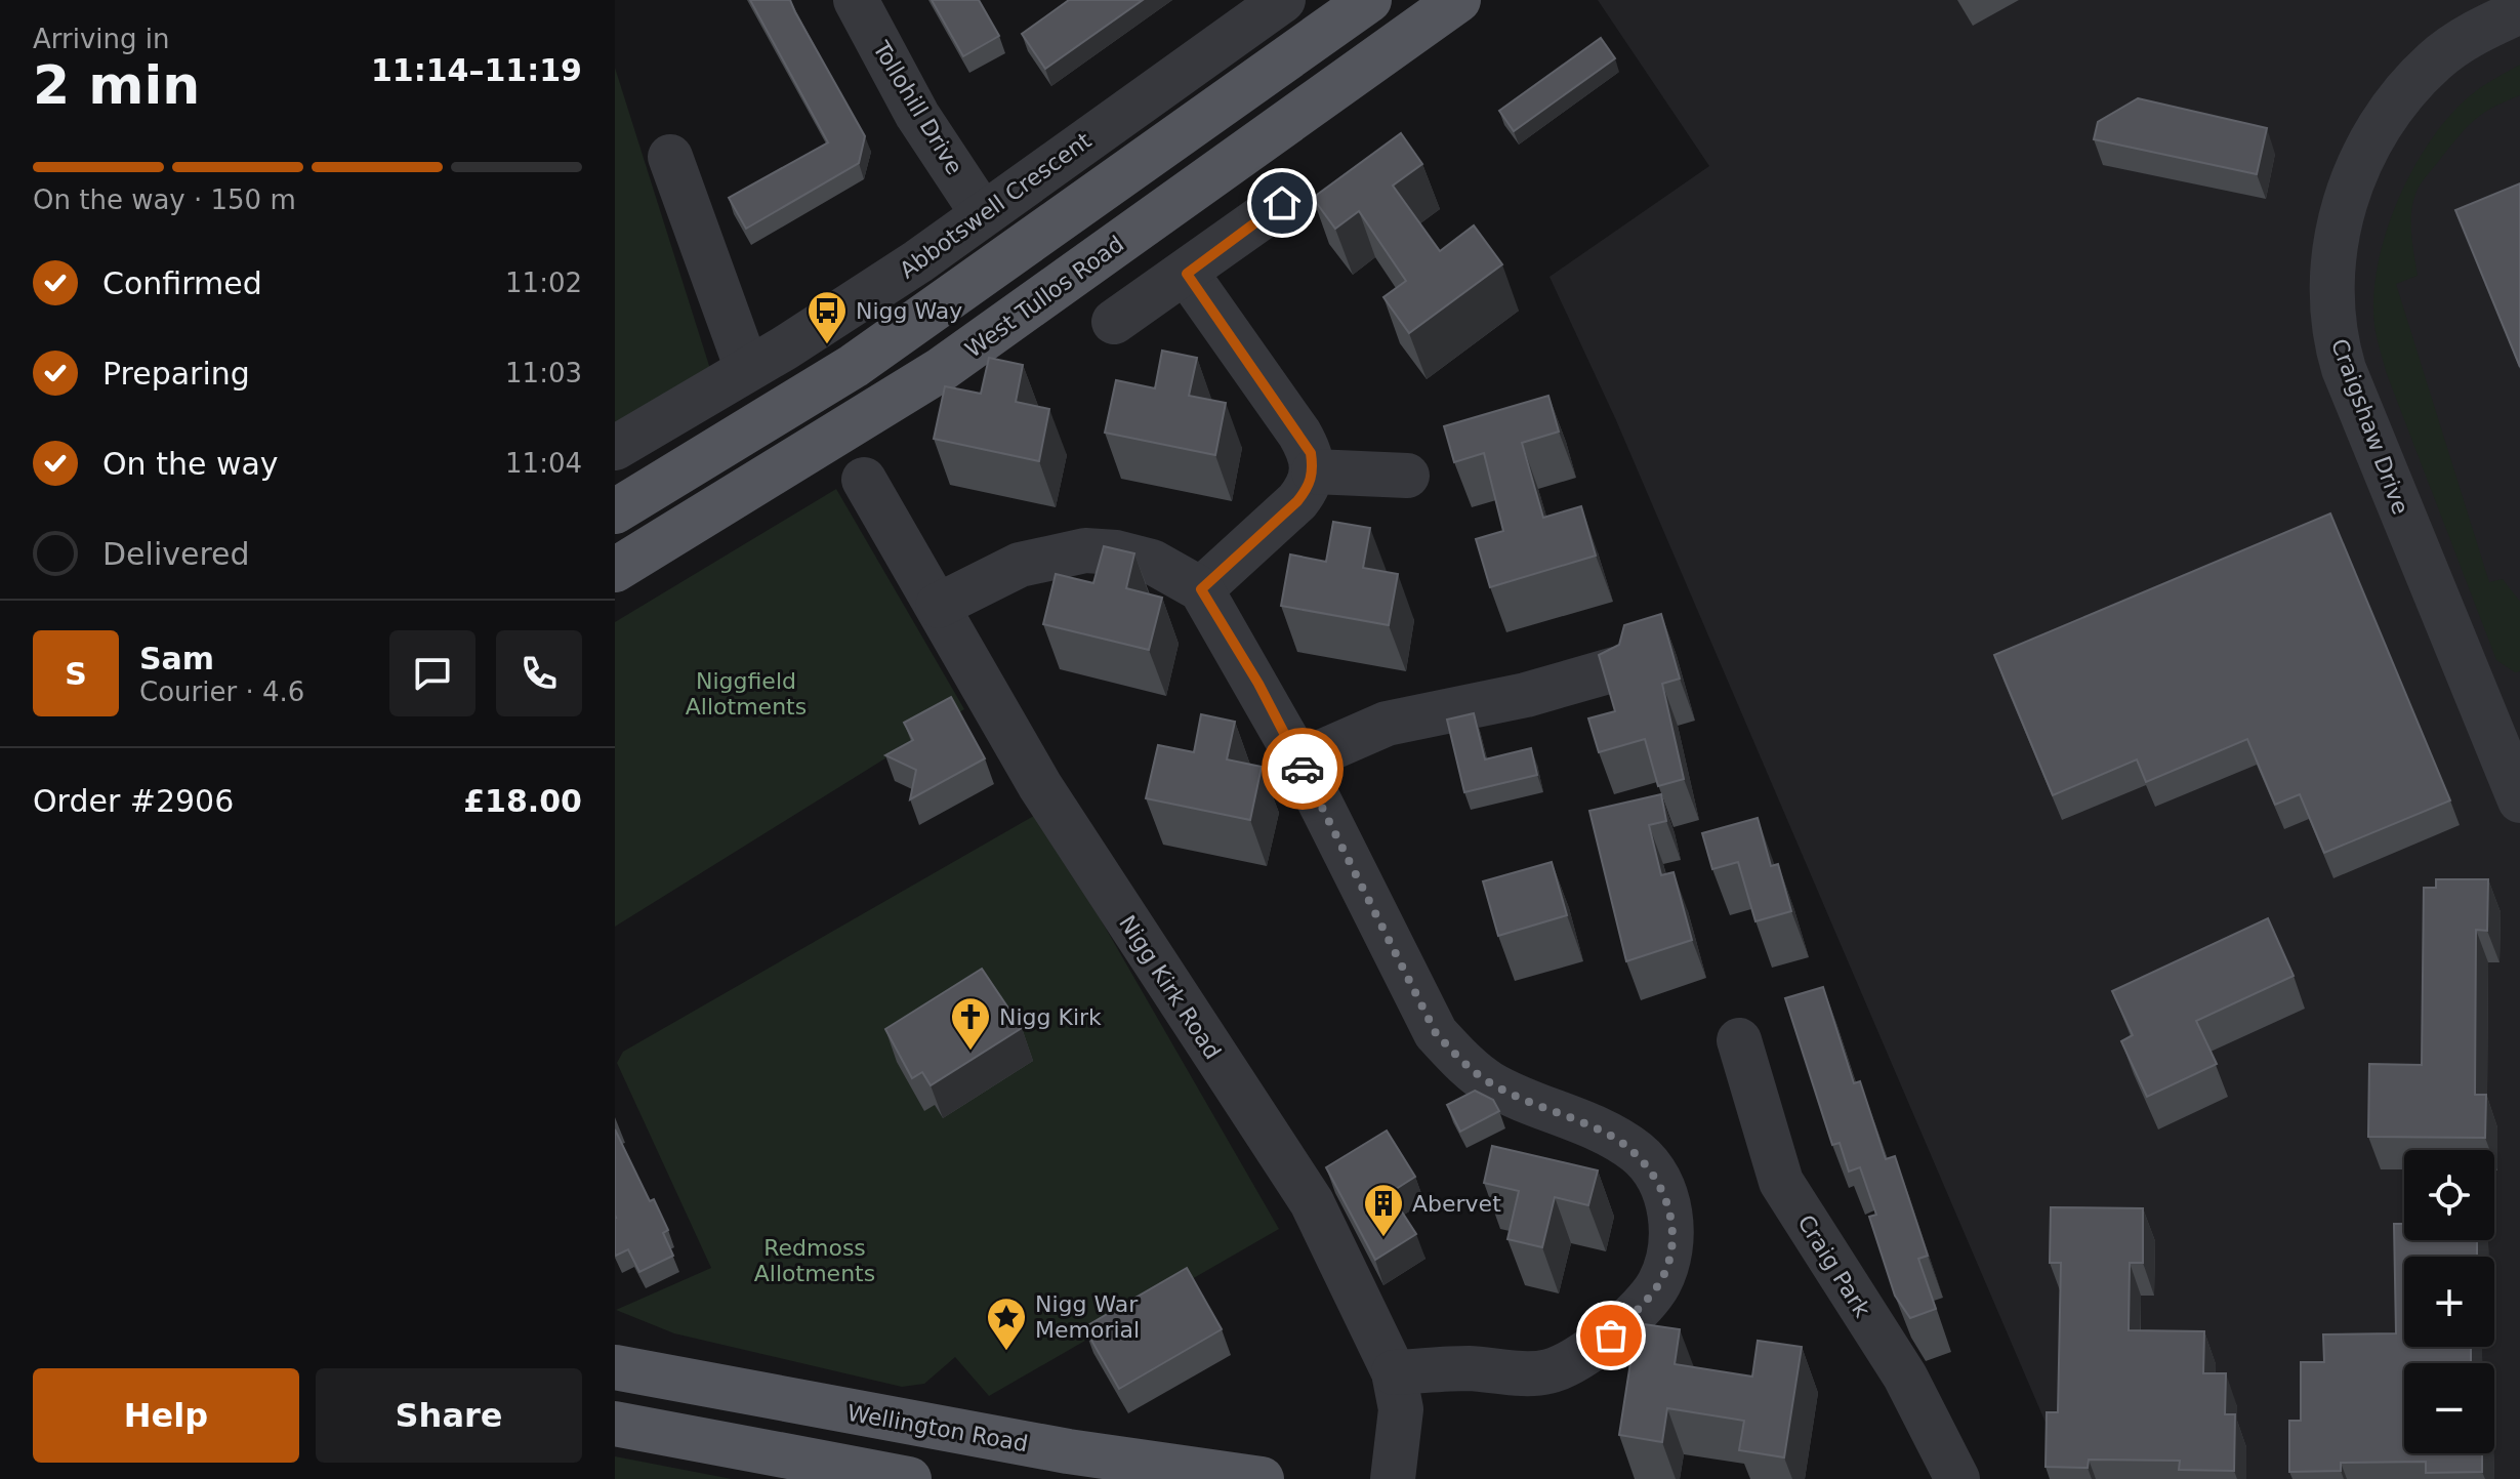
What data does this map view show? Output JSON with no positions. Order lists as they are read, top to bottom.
{
  "streets": {
    "main road": ["West Tullos Road", "Wellington Road"],
    "street": [
      "Tollohill Drive",
      "Abbotswell Crescent",
      "Craigshaw Drive",
      "Nigg Kirk Road",
      "Craig Park"
    ]
  },
  "crossings": [
    ["Tollohill Drive", "Abbotswell Crescent"]
  ],
  "parks": ["Niggfield Allotments", "Redmoss Allotments"],
  "places": {
    "bus stop": ["Nigg Way"],
    "church": ["Nigg Kirk"],
    "building": ["Abervet"],
    "place": ["Nigg War Memorial"]
  },
  "page": {
    "heading": ["2 min", "Arriving in", "11:14–11:19"],
    "panel": [
      "Sam",
      "Courier · 4.6",
      "Order #2906",
      "£18.00"
    ],
    "bar": "On the way · 150 m",
    "list": [
      ["Confirmed", "11:02"],
      ["Preparing", "11:03"],
      ["On the way", "11:04"],
      "Delivered"
    ],
    "round": "S",
    "map_buttons": ["+", "−"],
    "buttons": ["Help", "Share"]
  }
}
